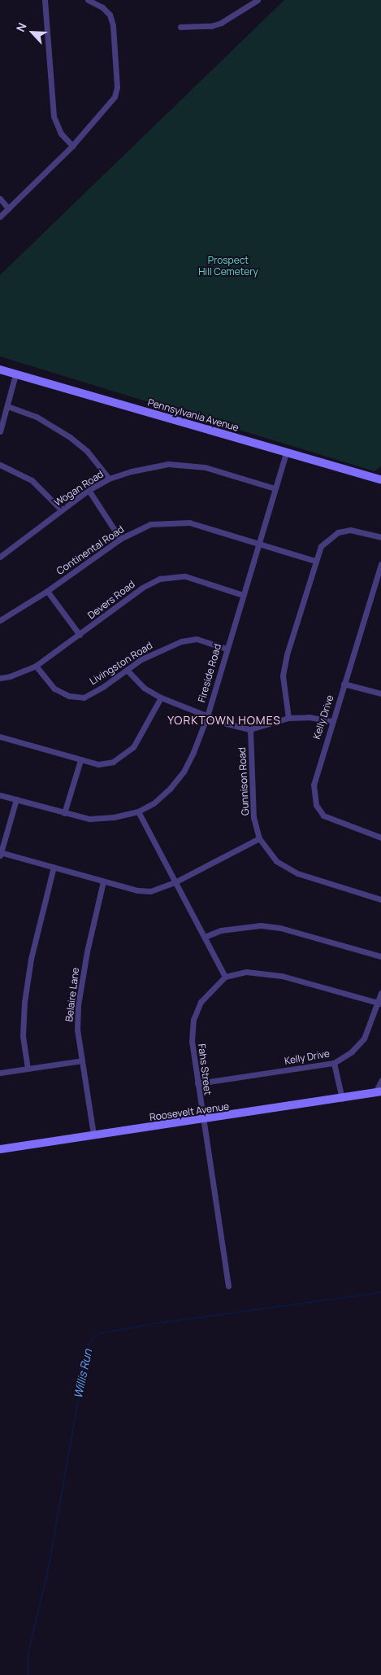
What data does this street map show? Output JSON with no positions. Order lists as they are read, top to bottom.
{
  "streets": {
    "street": [
      "Pennsylvania Avenue",
      "Wogan Road",
      "Continental Road",
      "Devers Road",
      "Livingston Road",
      "Fireside Road",
      "Kelly Drive",
      "Gunnison Road",
      "Belaire Lane",
      "Fahs Street",
      "Roosevelt Avenue"
    ]
  },
  "crossings": [
    ["Pennsylvania Avenue", "Fireside Road"],
    ["Wogan Road", "Fireside Road"],
    ["Continental Road", "Fireside Road"],
    ["Devers Road", "Livingston Road"],
    ["Devers Road", "Fireside Road"],
    ["Livingston Road", "Fireside Road"],
    ["Kelly Drive", "Fahs Street"],
    ["Belaire Lane", "Roosevelt Avenue"],
    ["Fahs Street", "Roosevelt Avenue"]
  ],
  "districts": ["YORKTOWN HOMES"],
  "water": ["Willis Run"],
  "parks": ["Prospect Hill Cemetery"],
  "north": "top left"
}
